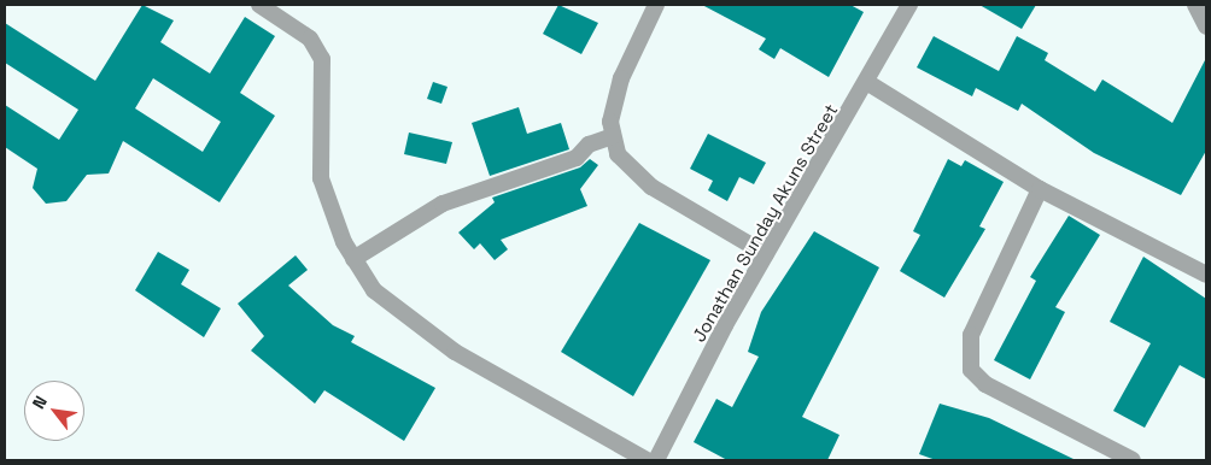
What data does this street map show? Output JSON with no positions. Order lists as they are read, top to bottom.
{
  "streets": {
    "street": ["Jonathan Sunday Akuns Street"]
  },
  "north": "top left"
}
